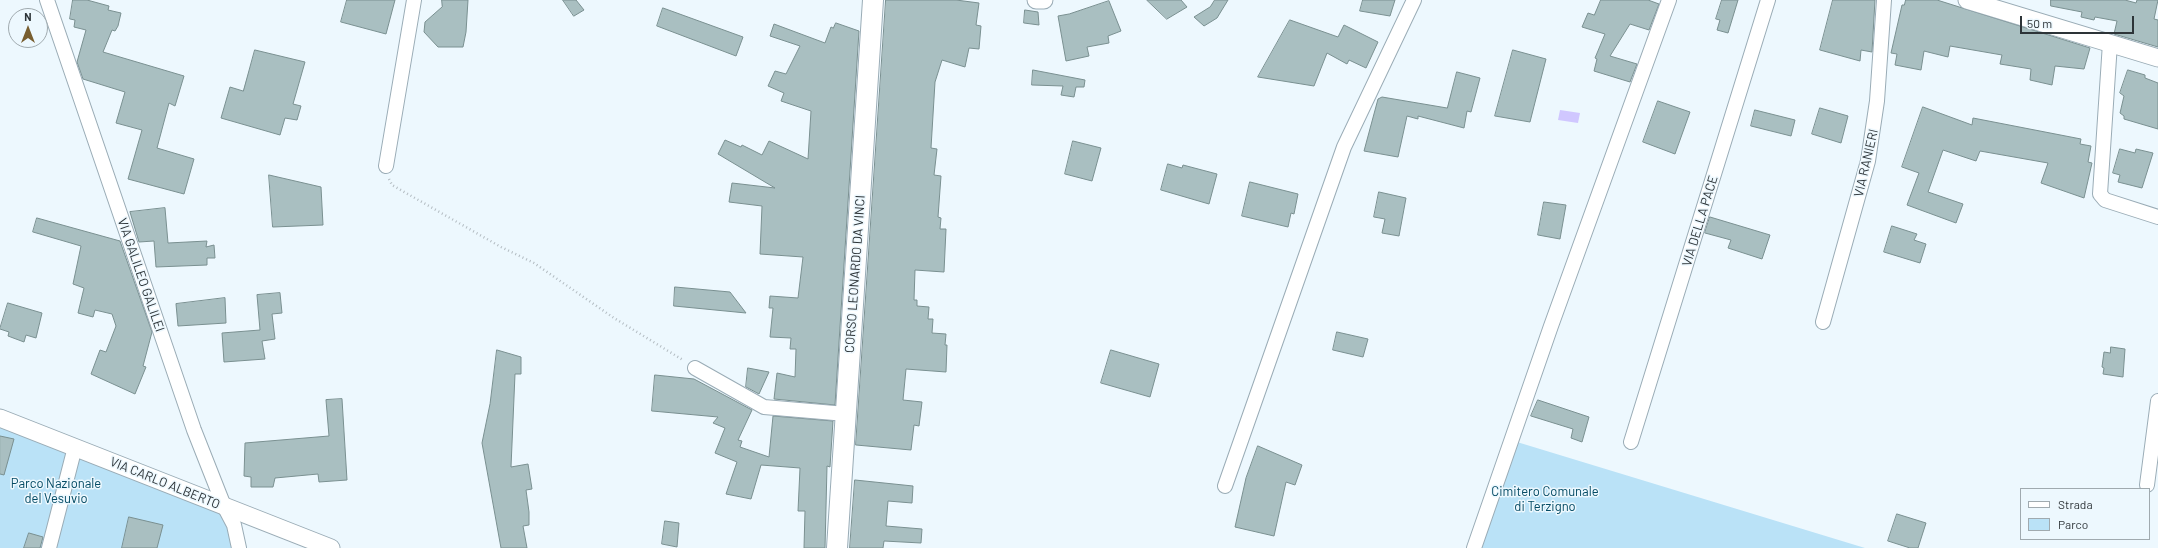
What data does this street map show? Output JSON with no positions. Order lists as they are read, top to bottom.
{
  "streets": {
    "main road": ["CORSO LEONARDO DA VINCI"],
    "street": [
      "VIA RANIERI",
      "VIA DELLA PACE",
      "VIA GALILEO GALILEI",
      "VIA CARLO ALBERTO"
    ]
  },
  "crossings": [
    ["VIA GALILEO GALILEI", "VIA CARLO ALBERTO"]
  ],
  "parks": ["Parco Nazionale del Vesuvio", "Cimitero Comunale di Terzigno"],
  "legend": ["Strada", "Parco"],
  "scale_bar": "50 m",
  "north": "top"
}
